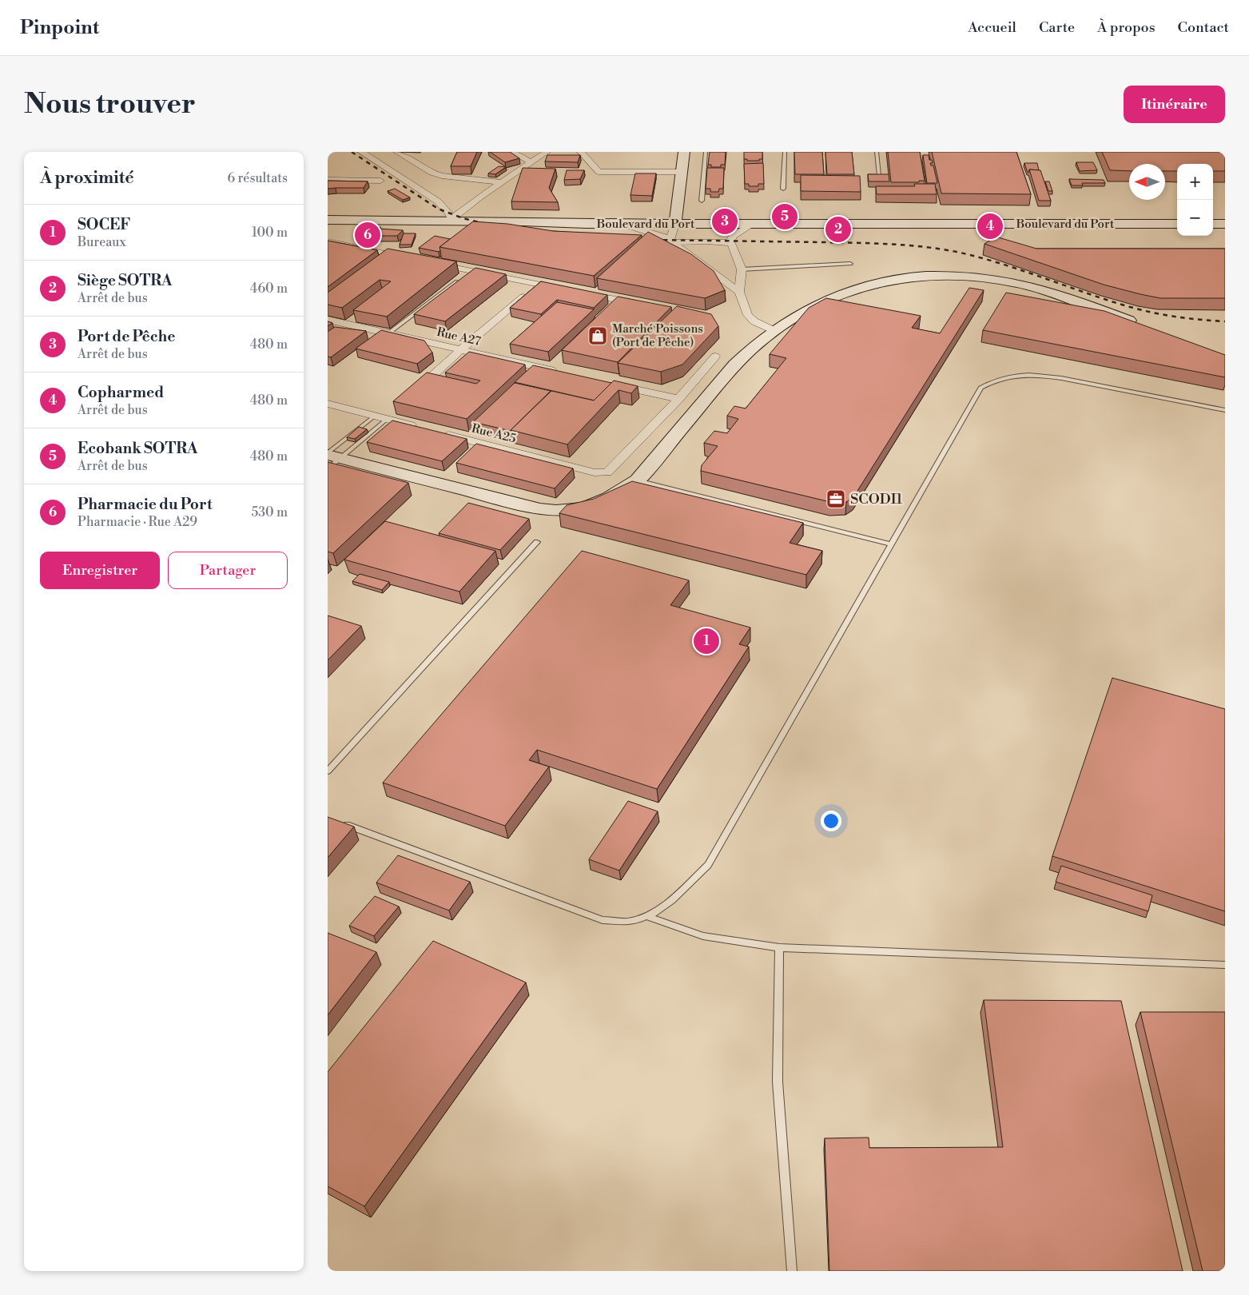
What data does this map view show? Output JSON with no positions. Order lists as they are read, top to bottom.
{
  "streets": {
    "street": ["Boulevard du Port", "Rue A27", "Rue A25"]
  },
  "places": {
    "shop": ["Marché Poissons (Port de Pêche)"],
    "office": ["SCODI1"]
  },
  "north": "left",
  "page": {
    "header": "Pinpoint",
    "nav": [
      "Accueil",
      "Carte",
      "À propos",
      "Contact"
    ],
    "buttons": [
      "Itinéraire",
      ["Enregistrer", "Partager"]
    ],
    "title": "Nous trouver",
    "heading": ["À proximité", "6 résultats"],
    "map_buttons": ["+", "−"],
    "pins": [
      "5",
      "3",
      "4",
      "2",
      "6",
      "1"
    ],
    "list": [
      {
        "mark": "1",
        "name": "SOCEF",
        "note": "Bureaux",
        "value": "100 m"
      },
      {
        "mark": "2",
        "name": "Siège SOTRA",
        "note": "Arrêt de bus",
        "value": "460 m"
      },
      {
        "mark": "3",
        "name": "Port de Pêche",
        "note": "Arrêt de bus",
        "value": "480 m"
      },
      {
        "mark": "4",
        "name": "Copharmed",
        "note": "Arrêt de bus",
        "value": "480 m"
      },
      {
        "mark": "5",
        "name": "Ecobank SOTRA",
        "note": "Arrêt de bus",
        "value": "480 m"
      },
      {
        "mark": "6",
        "name": "Pharmacie du Port",
        "note": "Pharmacie · Rue A29",
        "value": "530 m"
      }
    ]
  }
}
